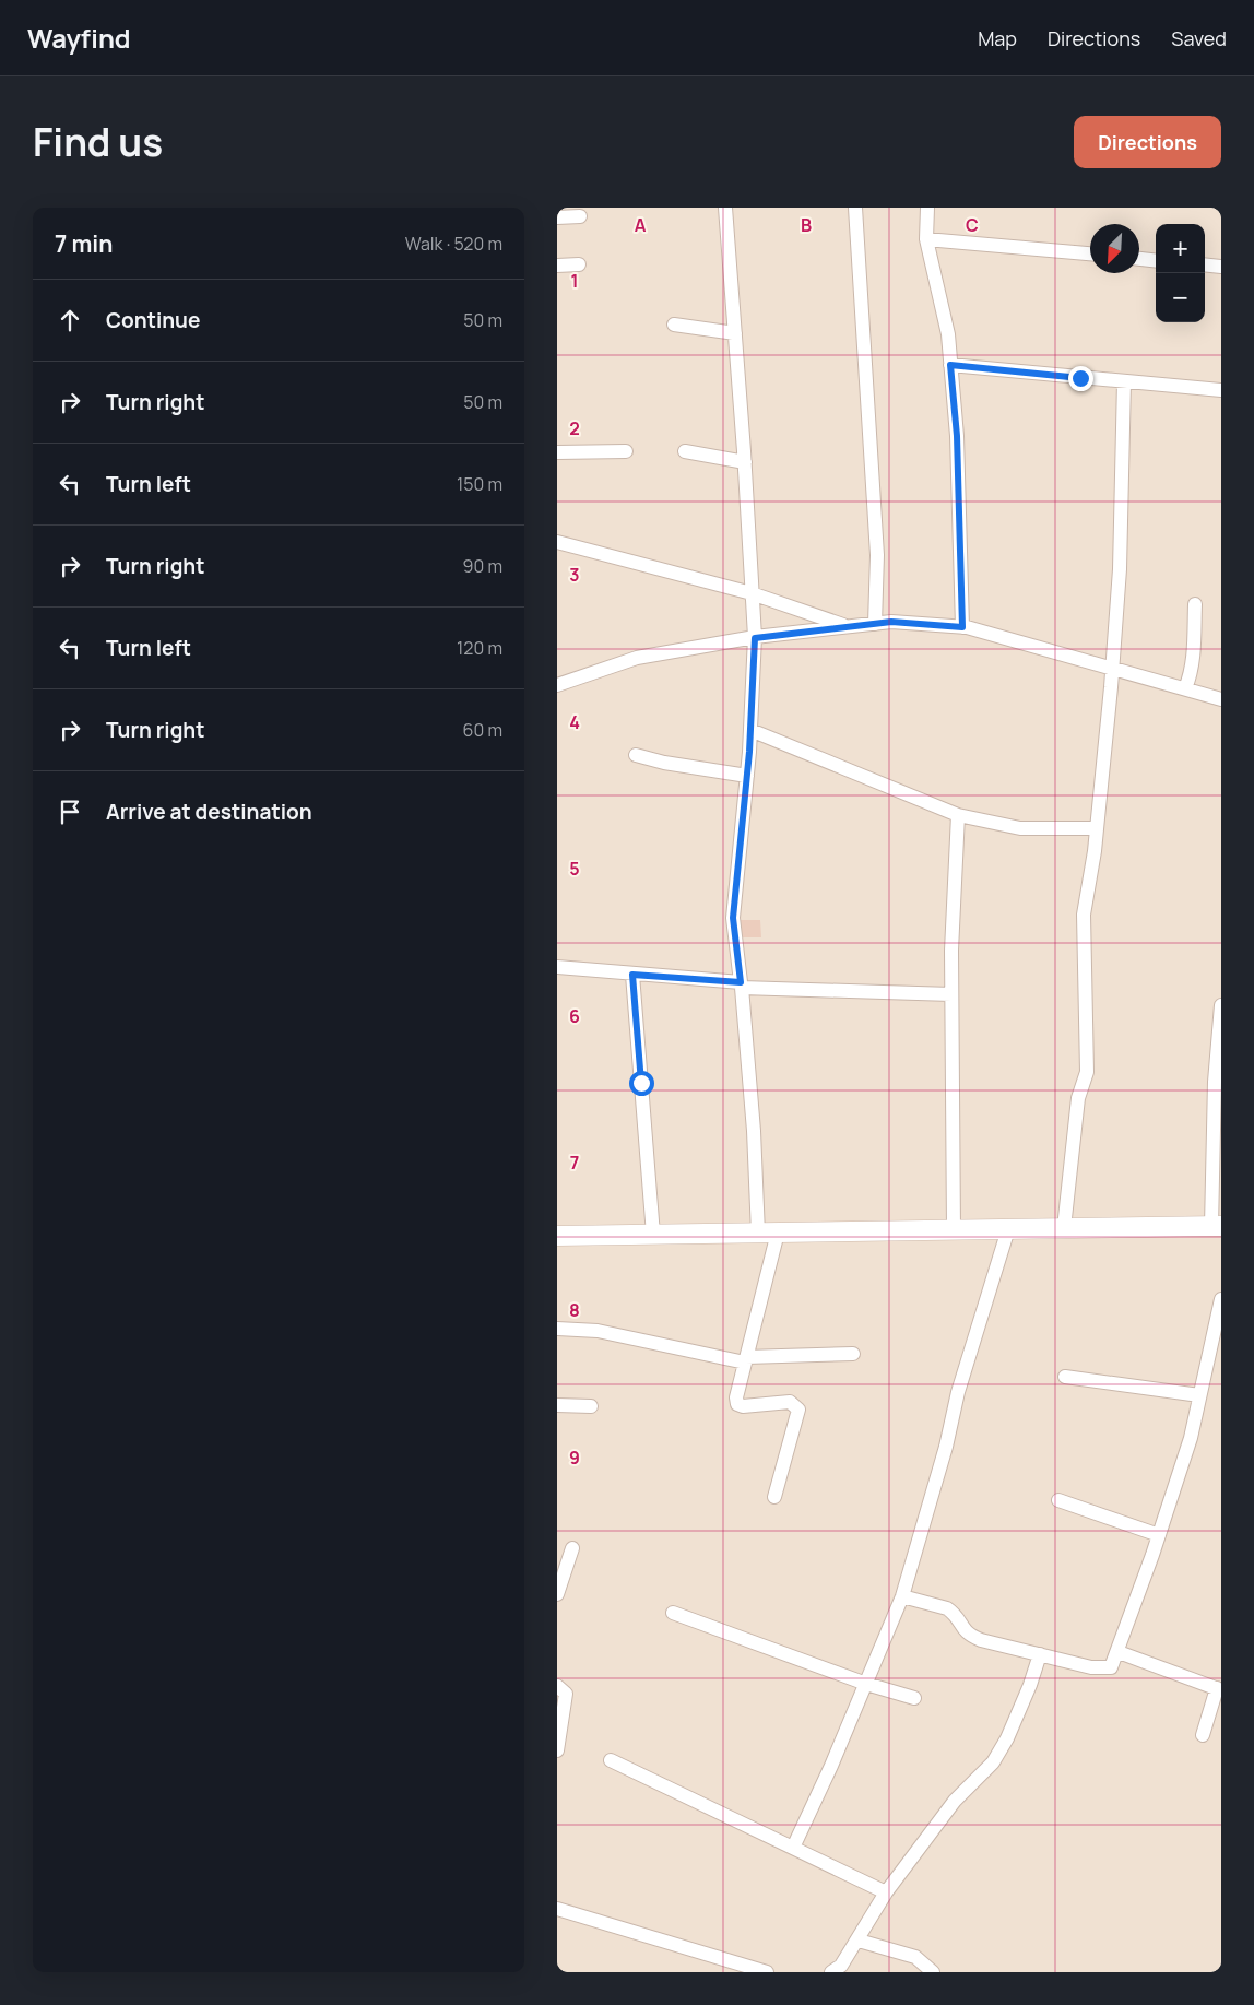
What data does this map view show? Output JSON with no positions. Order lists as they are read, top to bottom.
{
  "north": "bottom left",
  "page": {
    "header": "Wayfind",
    "nav": ["Map", "Directions", "Saved"],
    "title": "Find us",
    "buttons": "Directions",
    "heading": ["7 min", "Walk · 520 m"],
    "map_buttons": ["+", "−"],
    "list": [
      ["Continue", "50 m"],
      ["Turn right", "50 m"],
      ["Turn left", "150 m"],
      ["Turn right", "90 m"],
      ["Turn left", "120 m"],
      ["Turn right", "60 m"],
      "Arrive at destination"
    ]
  },
  "grid": {
    "columns": ["A", "B", "C"],
    "rows": [
      "1",
      "2",
      "3",
      "4",
      "5",
      "6",
      "7",
      "8",
      "9"
    ]
  }
}
